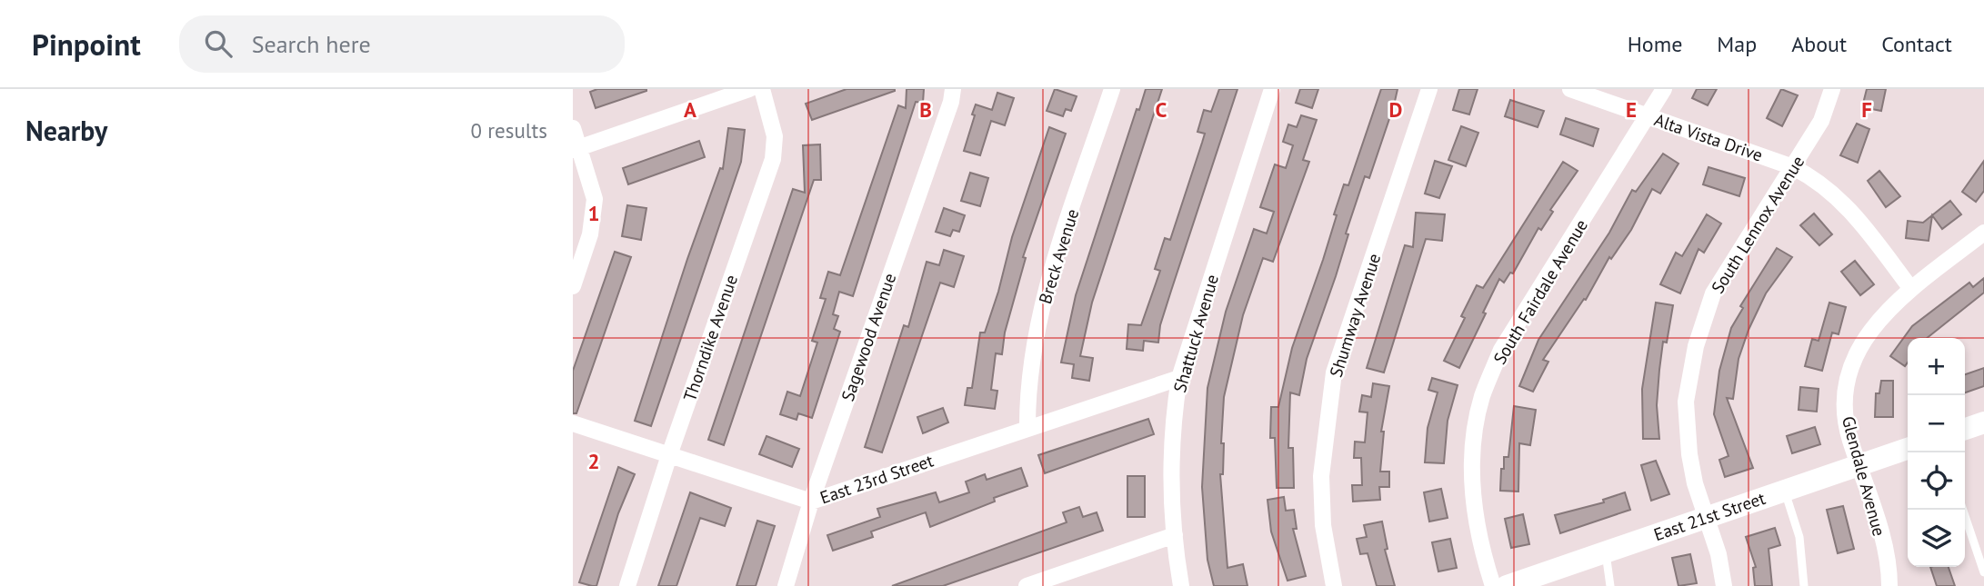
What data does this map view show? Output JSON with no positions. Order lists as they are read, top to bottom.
{
  "streets": {
    "street": [
      "Alta Vista Drive",
      "South Lennox Avenue",
      "Breck Avenue",
      "South Fairdale Avenue",
      "Shumway Avenue",
      "Shattuck Avenue",
      "Sagewood Avenue",
      "Thorndike Avenue",
      "Glendale Avenue",
      "East 23rd Street",
      "East 21st Street"
    ]
  },
  "crossings": [
    ["Alta Vista Drive", "South Lennox Avenue"],
    ["Alta Vista Drive", "South Fairdale Avenue"],
    ["Alta Vista Drive", "Glendale Avenue"],
    ["South Lennox Avenue", "East 21st Street"],
    ["Breck Avenue", "East 23rd Street"],
    ["Shattuck Avenue", "East 23rd Street"],
    ["Sagewood Avenue", "East 23rd Street"],
    ["Thorndike Avenue", "East 23rd Street"],
    ["Glendale Avenue", "East 21st Street"]
  ],
  "page": {
    "header": "Pinpoint",
    "search": "Search here",
    "nav": [
      "Home",
      "Map",
      "About",
      "Contact"
    ],
    "heading": ["Nearby", "0 results"],
    "map_buttons": ["+", "−"]
  },
  "grid": {
    "columns": [
      "A",
      "B",
      "C",
      "D",
      "E",
      "F"
    ],
    "rows": ["1", "2"]
  }
}
